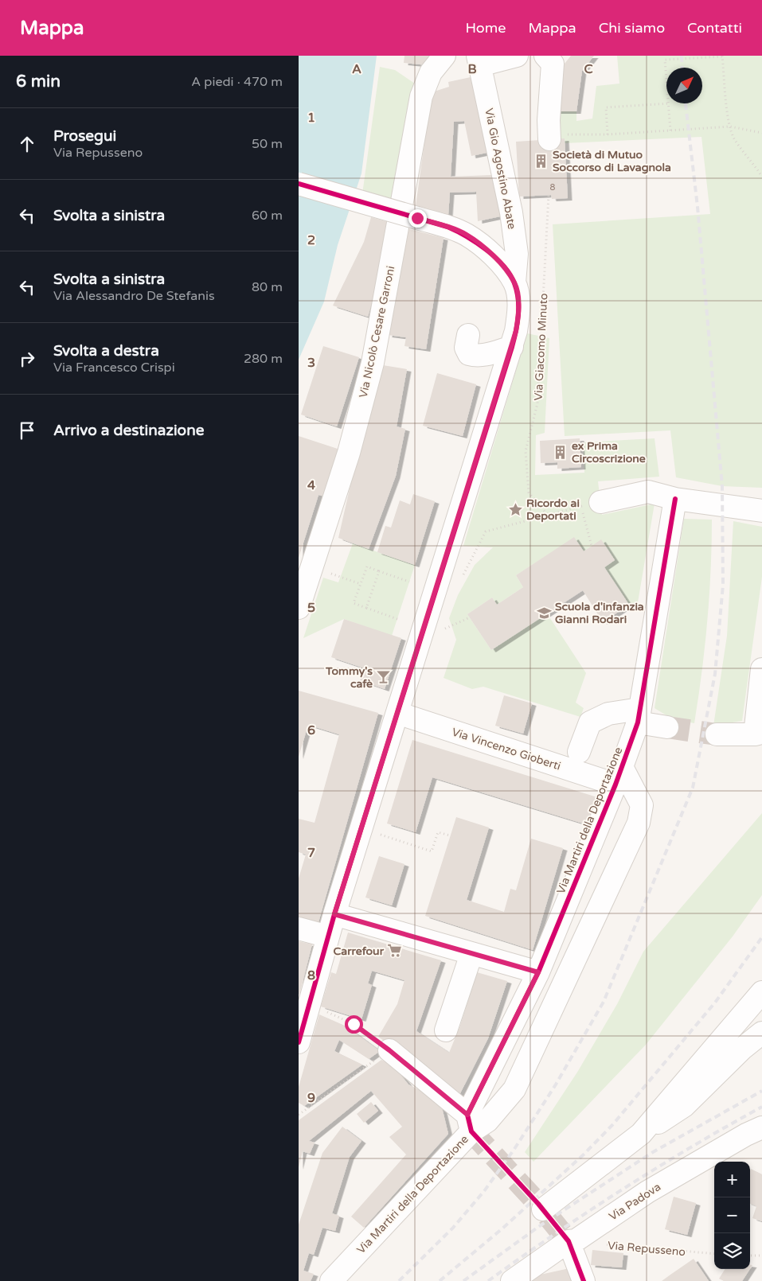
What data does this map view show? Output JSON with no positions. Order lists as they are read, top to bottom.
{
  "streets": {
    "street": [
      "Via Gio Agostino Abate",
      "Via Nicolò Cesare Garroni",
      "Via Vincenzo Gioberti",
      "Via Martiri della Deportazione",
      "Via Padova"
    ],
    "path": ["Via Giacomo Minuto", "Via Repusseno"]
  },
  "crossings": [
    ["Via Vincenzo Gioberti", "Via Martiri della Deportazione"],
    ["Via Padova", "Via Repusseno"]
  ],
  "places": {
    "building": ["Società di Mutuo Soccorso di Lavagnola", "ex Prima Circoscrizione"],
    "place": ["Ricordo ai Deportati"],
    "school or university": ["Scuola d'infanzia Gianni Rodari"],
    "bar": ["Tommy's cafè"],
    "supermarket": ["Carrefour"]
  },
  "house_numbers": ["8"],
  "north": "top right",
  "page": {
    "header": "Mappa",
    "nav": [
      "Home",
      "Mappa",
      "Chi siamo",
      "Contatti"
    ],
    "heading": ["6 min", "A piedi · 470 m"],
    "list": [
      ["Prosegui", "Via Repusseno", "50 m"],
      ["Svolta a sinistra", "60 m"],
      ["Svolta a sinistra", "Via Alessandro De Stefanis", "80 m"],
      ["Svolta a destra", "Via Francesco Crispi", "280 m"],
      "Arrivo a destinazione"
    ],
    "map_buttons": ["+", "−"]
  },
  "grid": {
    "columns": ["A", "B", "C"],
    "rows": [
      "1",
      "2",
      "3",
      "4",
      "5",
      "6",
      "7",
      "8",
      "9"
    ]
  }
}
